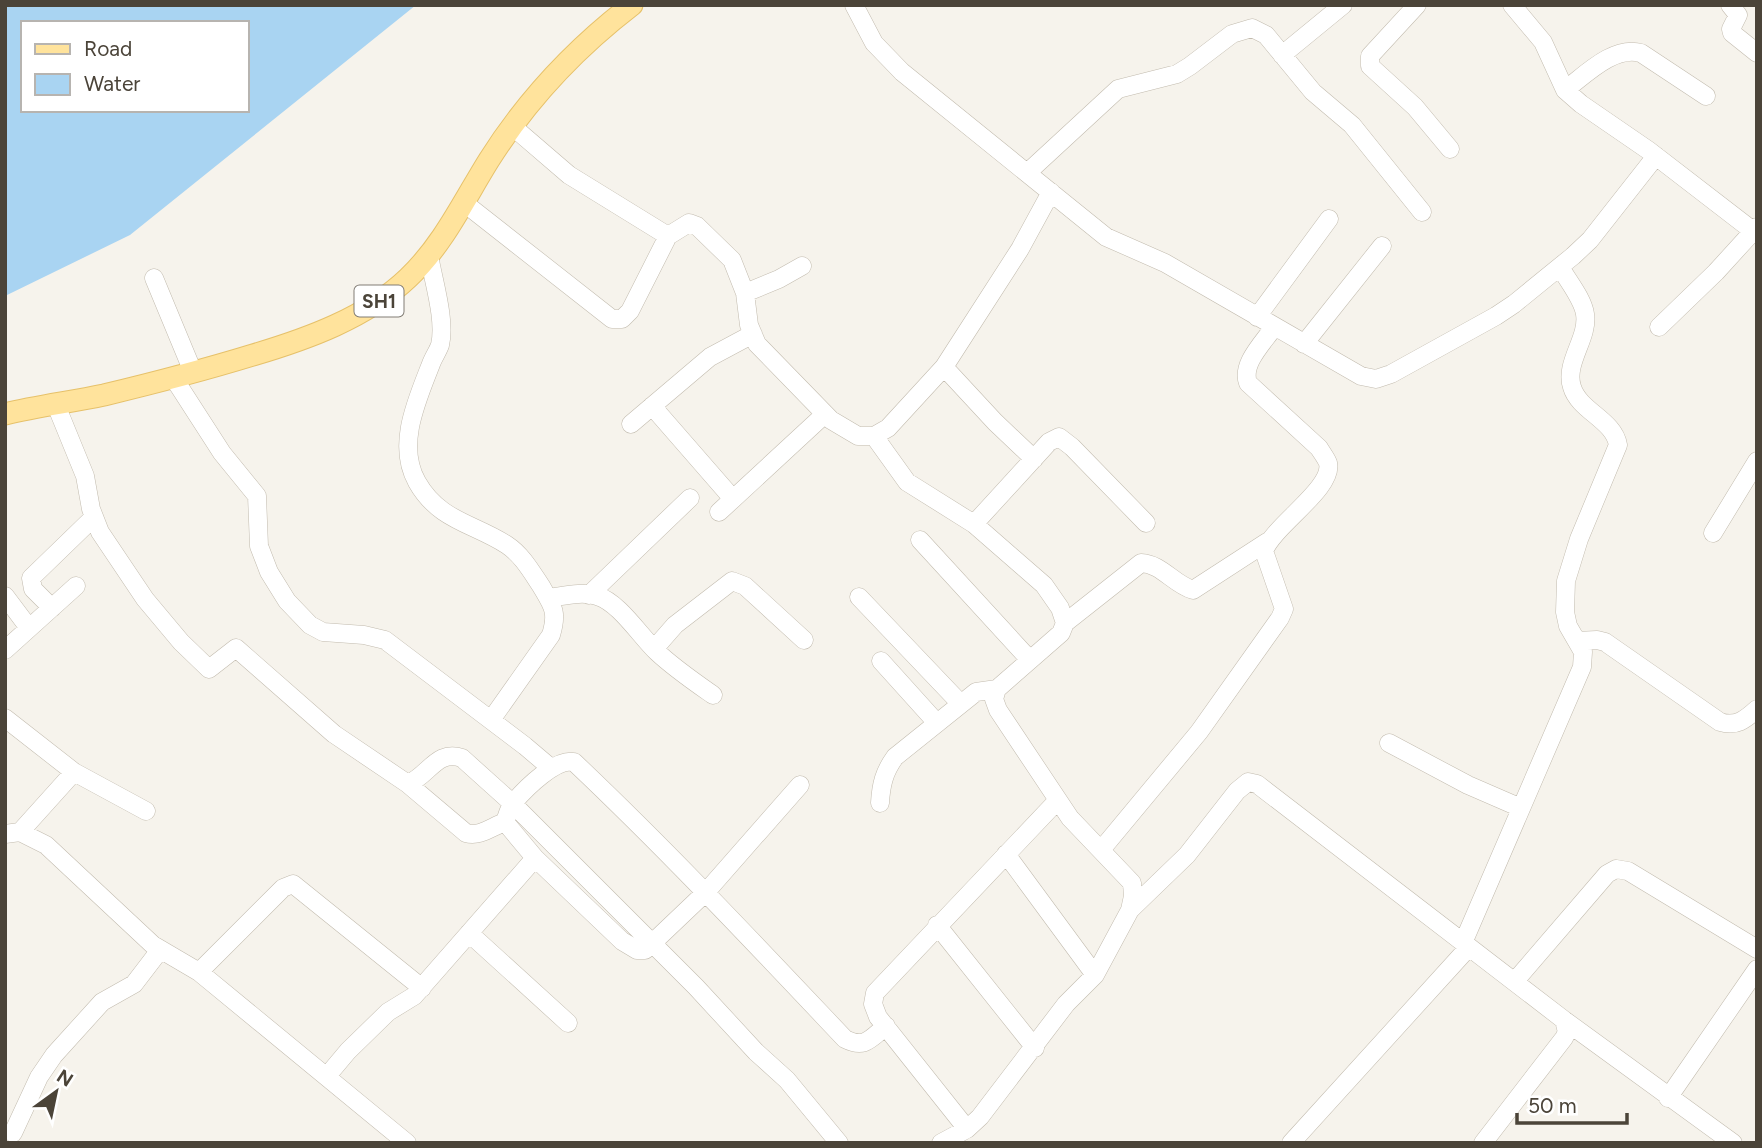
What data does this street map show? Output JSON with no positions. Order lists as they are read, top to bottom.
{
  "streets": {
    "main road": ["SH1"]
  },
  "legend": ["Road", "Water"],
  "scale_bar": "50 m",
  "north": "top right"
}
